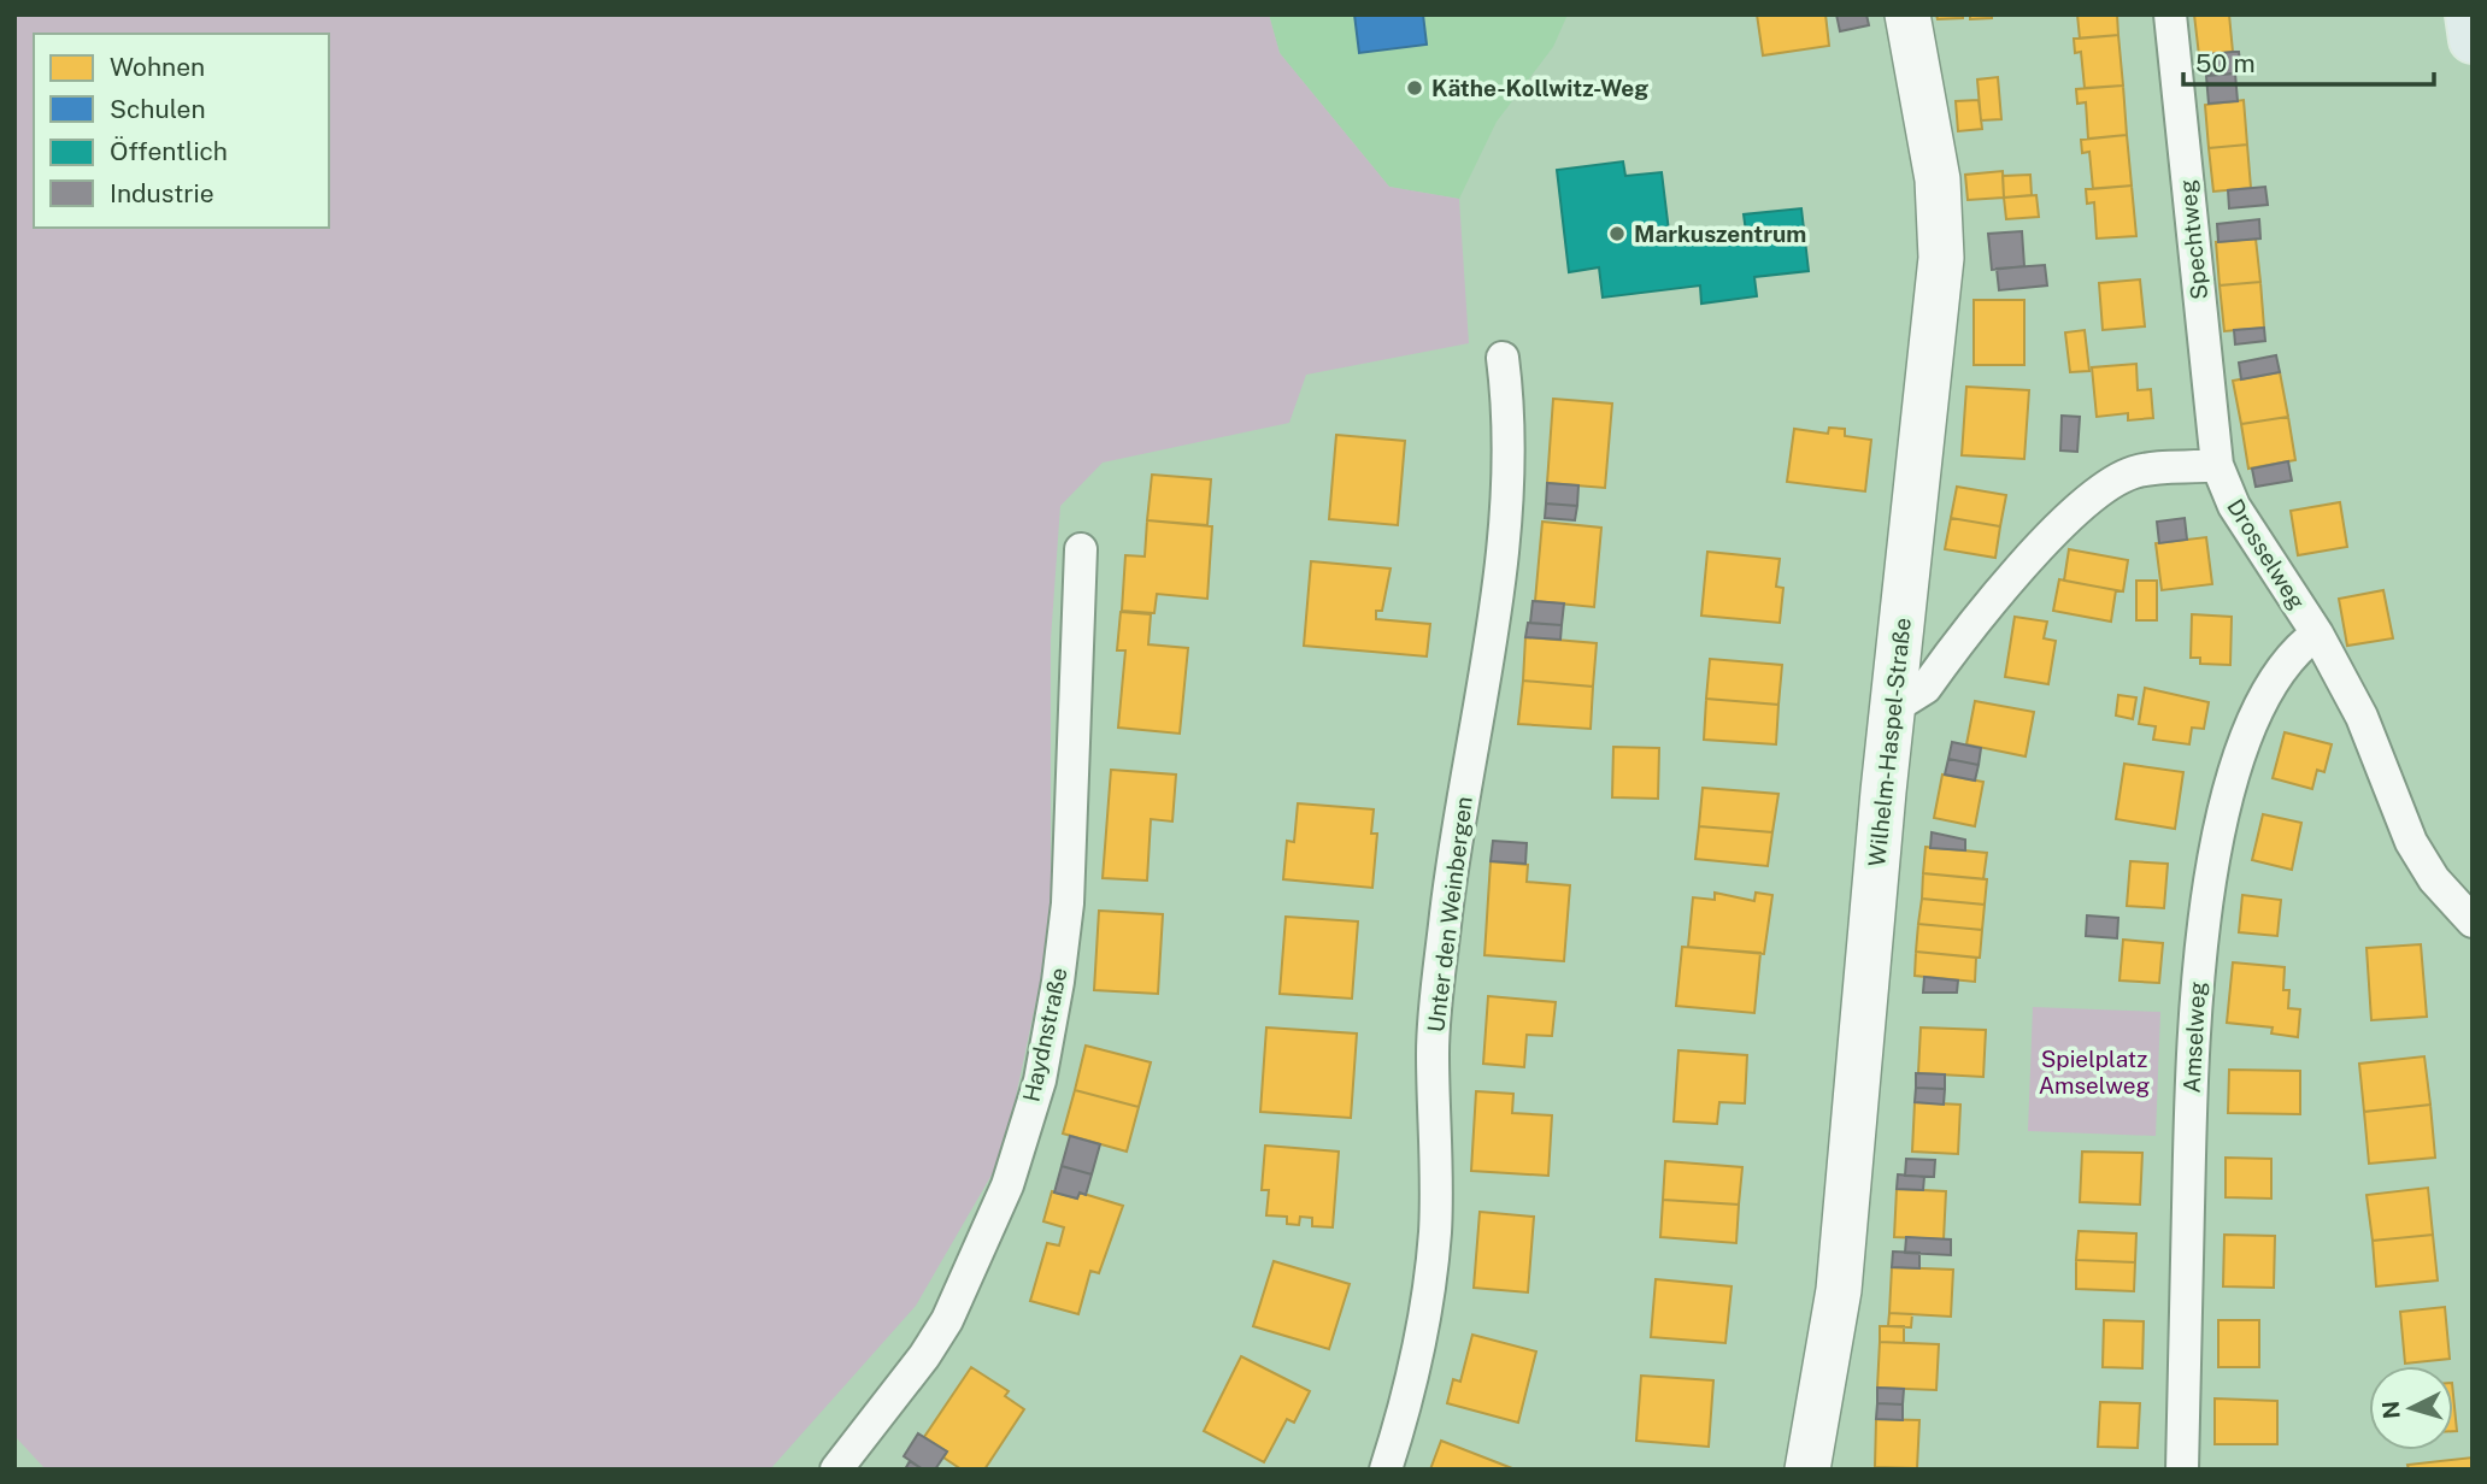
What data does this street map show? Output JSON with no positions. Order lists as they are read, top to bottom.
{
  "streets": {
    "street": [
      "Spechtweg",
      "Drosselweg",
      "Wilhelm-Haspel-Straße",
      "Unter den Weinbergen",
      "Haydnstraße",
      "Amselweg"
    ]
  },
  "crossings": [
    ["Spechtweg", "Drosselweg"],
    ["Drosselweg", "Amselweg"]
  ],
  "parks": ["Spielplatz Amselweg"],
  "places": ["Käthe-Kollwitz-Weg", "Markuszentrum"],
  "legend": [
    "Wohnen",
    "Schulen",
    "Öffentlich",
    "Industrie"
  ],
  "scale_bar": "50 m",
  "north": "left"
}
